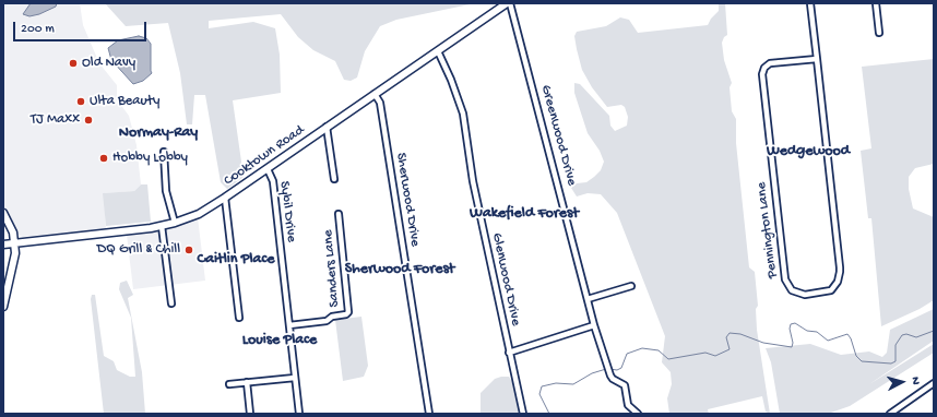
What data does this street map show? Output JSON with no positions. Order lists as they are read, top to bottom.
{
  "streets": {
    "street": [
      "Greenwood Drive",
      "Cooktown Road",
      "Sherwood Drive",
      "Sybil Drive",
      "Pennington Lane",
      "Sanders Lane",
      "Glenwood Drive"
    ]
  },
  "crossings": [
    ["Greenwood Drive", "Cooktown Road"],
    ["Cooktown Road", "Sherwood Drive"],
    ["Cooktown Road", "Sybil Drive"],
    ["Cooktown Road", "Glenwood Drive"],
    ["Sybil Drive", "Sanders Lane"]
  ],
  "districts": [
    "Normay-Ray",
    "Wedgewood",
    "Wakefield Forest",
    "Caitlin Place",
    "Sherwood Forest",
    "Louise Place"
  ],
  "places": [
    "Old Navy",
    "Ulta Beauty",
    "TJ Maxx",
    "Hobby Lobby",
    "DQ Grill & Chill"
  ],
  "scale_bar": "200 m",
  "north": "right"
}
